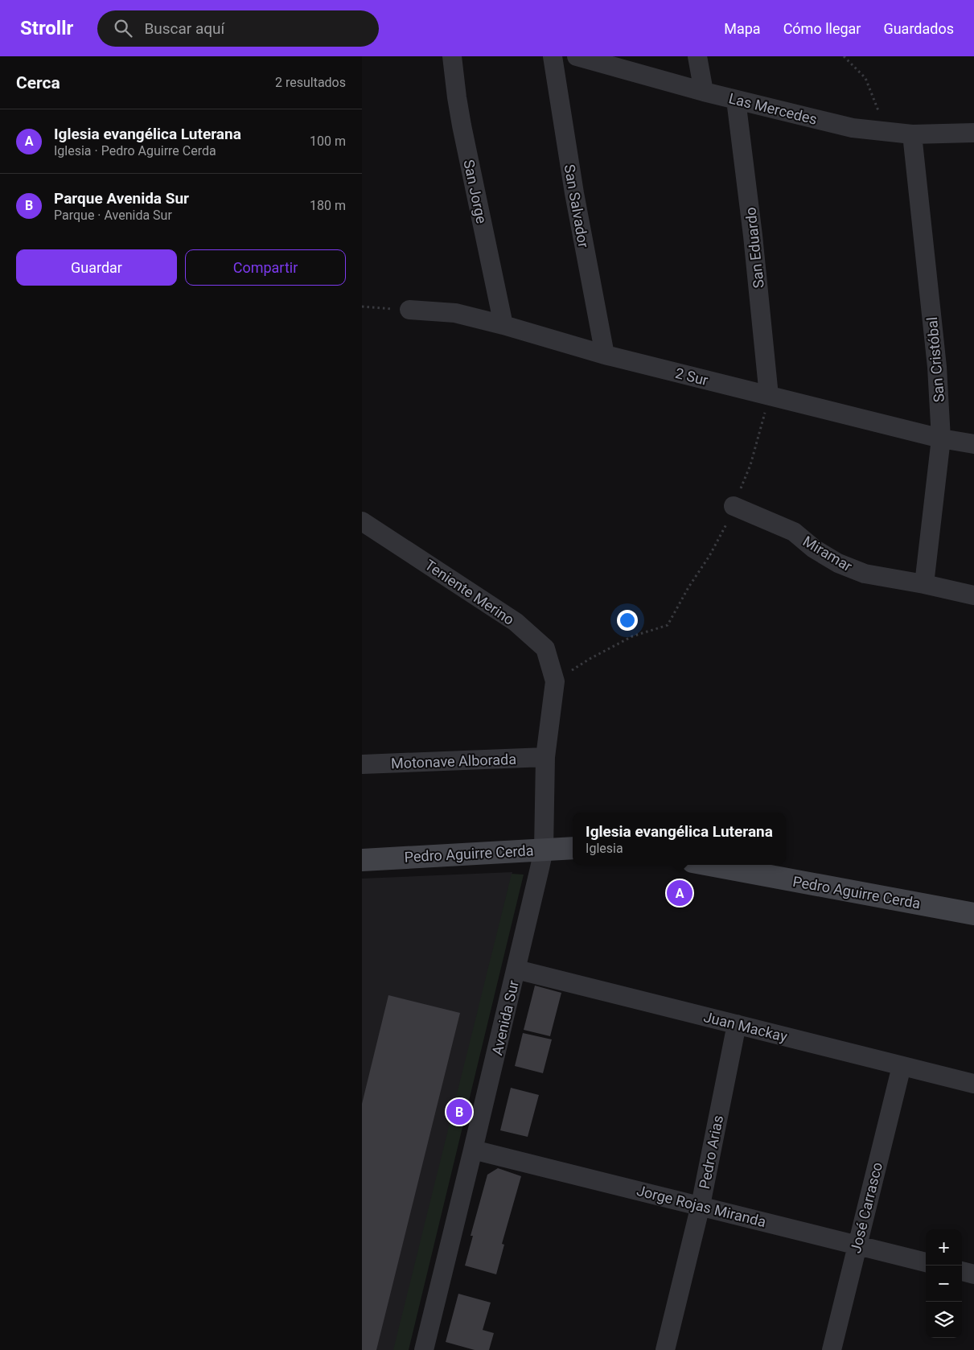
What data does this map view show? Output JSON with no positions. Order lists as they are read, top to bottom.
{
  "streets": {
    "street": [
      "Las Mercedes",
      "San Jorge",
      "San Salvador",
      "San Eduardo",
      "San Cristóbal",
      "2 Sur",
      "Miramar",
      "Teniente Merino",
      "Motonave Alborada",
      "Pedro Aguirre Cerda",
      "Avenida Sur",
      "Juan Mackay",
      "Pedro Arias",
      "Jorge Rojas Miranda",
      "José Carrasco"
    ]
  },
  "crossings": [
    ["Las Mercedes", "San Eduardo"],
    ["Las Mercedes", "San Cristóbal"],
    ["San Jorge", "2 Sur"],
    ["San Salvador", "2 Sur"],
    ["San Eduardo", "2 Sur"],
    ["San Cristóbal", "2 Sur"],
    ["San Cristóbal", "Miramar"],
    ["Teniente Merino", "Avenida Sur"],
    ["Motonave Alborada", "Avenida Sur"],
    ["Pedro Aguirre Cerda", "Avenida Sur"],
    ["Avenida Sur", "Juan Mackay"],
    ["Avenida Sur", "Jorge Rojas Miranda"],
    ["Juan Mackay", "Pedro Arias"],
    ["Juan Mackay", "José Carrasco"],
    ["Pedro Arias", "Jorge Rojas Miranda"],
    ["Jorge Rojas Miranda", "José Carrasco"]
  ],
  "page": {
    "header": "Strollr",
    "search": "Buscar aquí",
    "nav": ["Mapa", "Cómo llegar", "Guardados"],
    "heading": ["Cerca", "2 resultados"],
    "list": [
      {
        "mark": "A",
        "name": "Iglesia evangélica Luterana",
        "note": "Iglesia · Pedro Aguirre Cerda",
        "value": "100 m"
      },
      {
        "mark": "B",
        "name": "Parque Avenida Sur",
        "note": "Parque · Avenida Sur",
        "value": "180 m"
      }
    ],
    "buttons": ["Guardar", "Compartir"],
    "popup": ["Iglesia evangélica Luterana", "Iglesia"],
    "pins": ["A", "B"],
    "map_buttons": ["+", "−"]
  }
}
